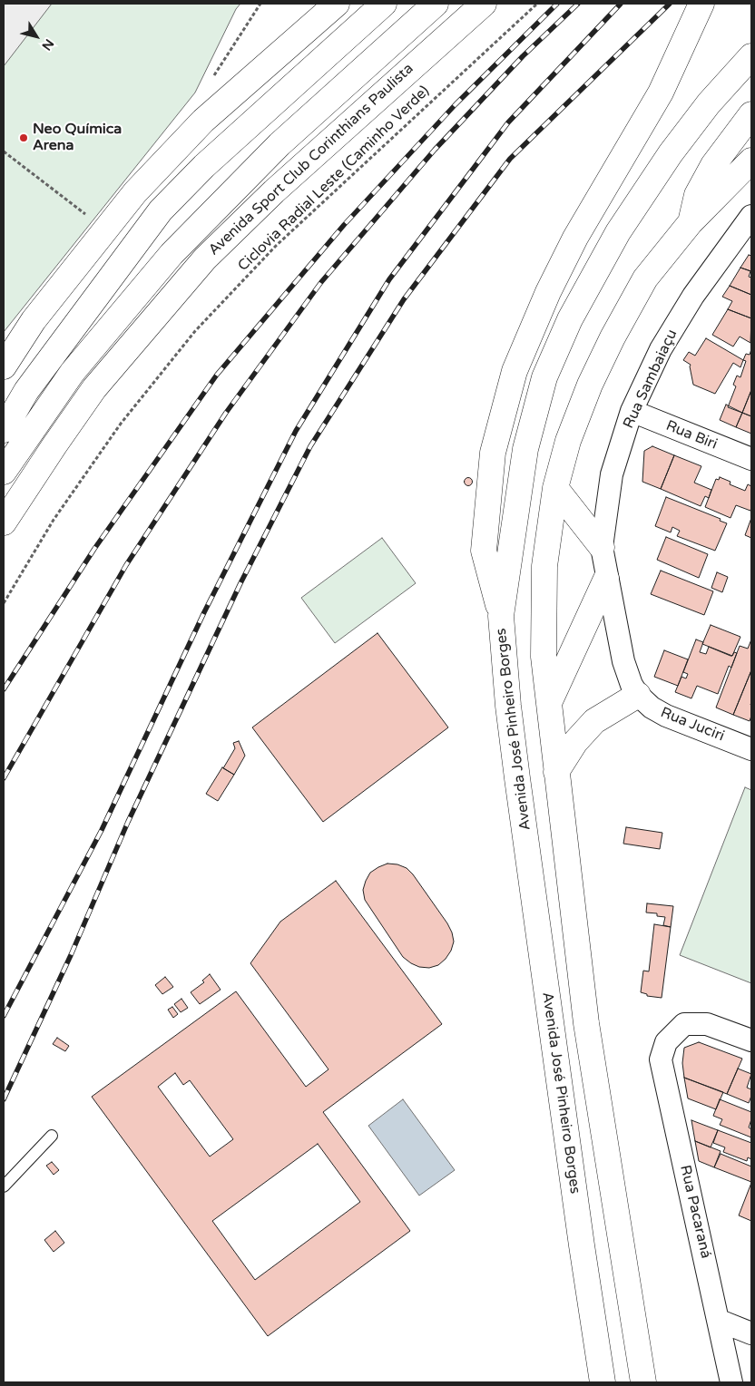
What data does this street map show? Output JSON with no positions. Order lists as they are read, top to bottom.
{
  "streets": {
    "main road": ["Avenida Sport Club Corinthians Paulista", "Avenida José Pinheiro Borges"],
    "street": [
      "Rua Sambaiaçu",
      "Rua Biri",
      "Rua Juciri",
      "Rua Pacaraná"
    ],
    "path": ["Ciclovia Radial Leste (Caminho Verde)"]
  },
  "crossings": [
    ["Rua Sambaiaçu", "Rua Biri"],
    ["Rua Sambaiaçu", "Rua Juciri"]
  ],
  "places": ["Neo Química Arena"],
  "north": "bottom right"
}
